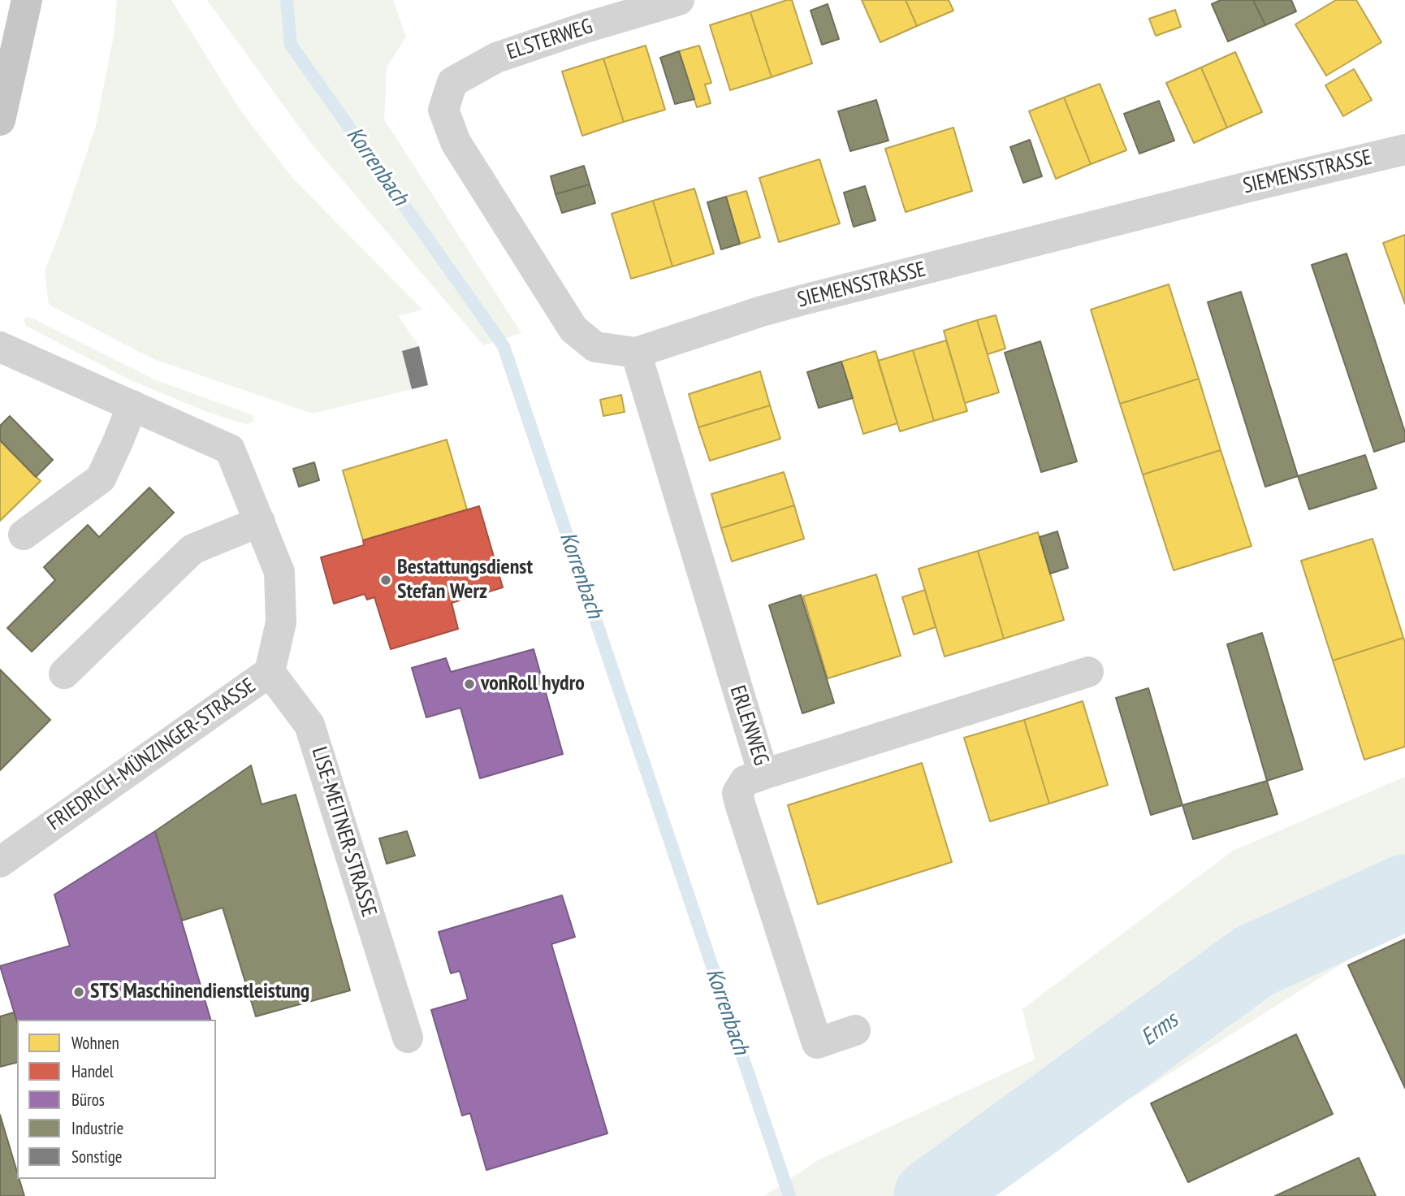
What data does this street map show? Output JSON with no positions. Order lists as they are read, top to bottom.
{
  "streets": {
    "street": [
      "ELSTERWEG",
      "SIEMENSSTRASSE",
      "ERLENWEG",
      "FRIEDRICH-MÜNZINGER-STRASSE",
      "LISE-MEITNER-STRASSE"
    ]
  },
  "crossings": [
    ["ELSTERWEG", "SIEMENSSTRASSE"],
    ["SIEMENSSTRASSE", "ERLENWEG"],
    ["FRIEDRICH-MÜNZINGER-STRASSE", "LISE-MEITNER-STRASSE"]
  ],
  "water": ["Korrenbach", "Erms"],
  "places": ["Bestattungsdienst Stefan Werz", "vonRoll hydro", "STS Maschinendienstleistung"],
  "legend": [
    "Wohnen",
    "Handel",
    "Büros",
    "Industrie",
    "Sonstige"
  ]
}
